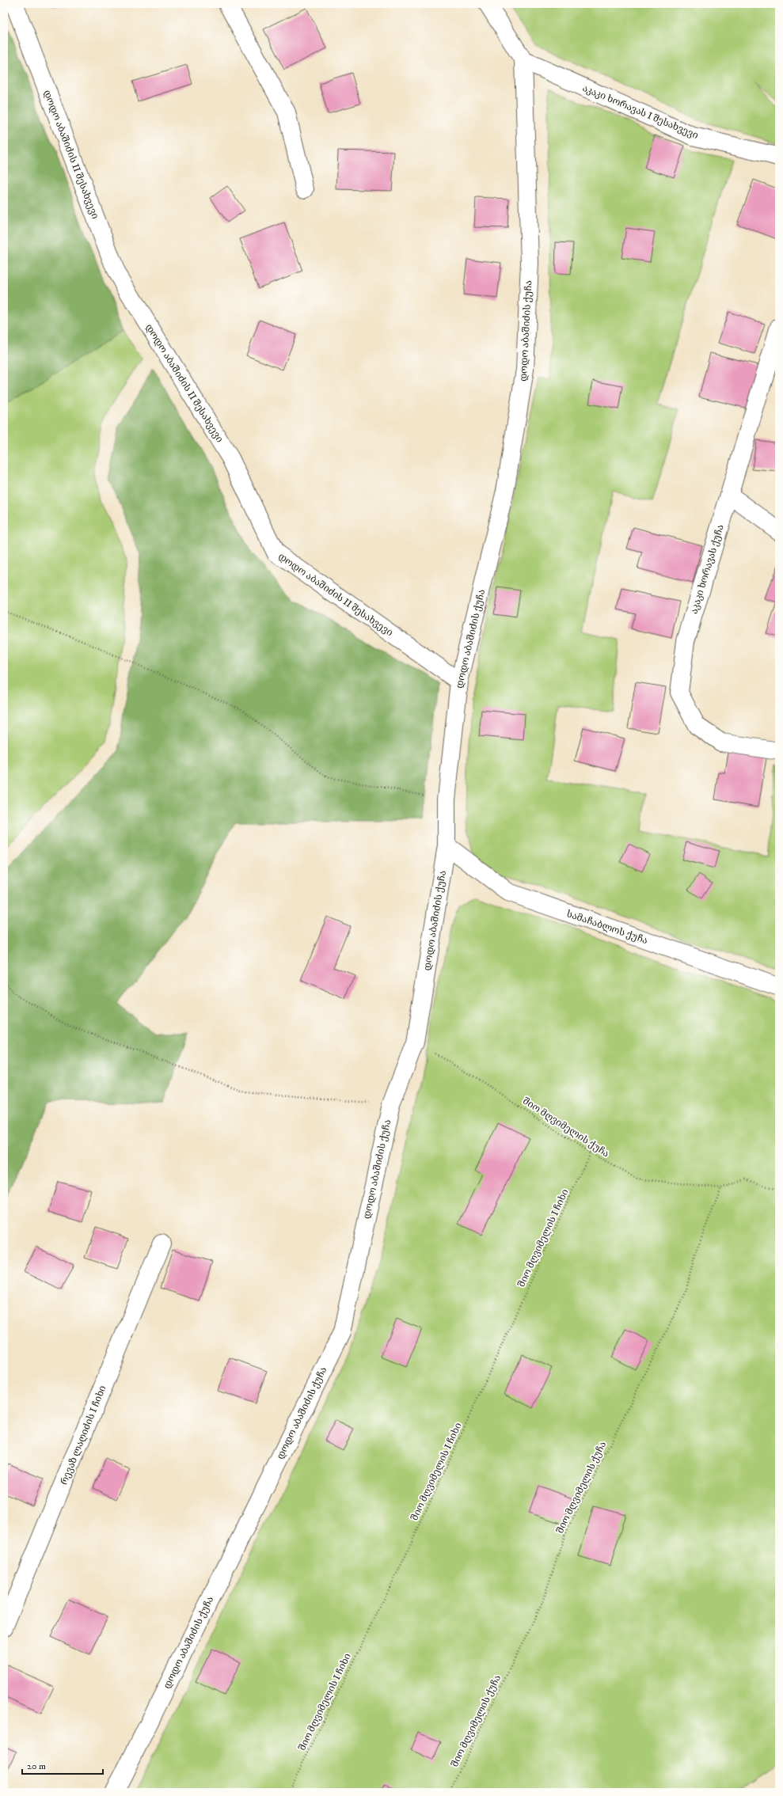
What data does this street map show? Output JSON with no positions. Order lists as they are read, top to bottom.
{
  "streets": {
    "street": [
      "აკაკი ხორავას I შესახვევი",
      "დოდო აბაშიძის II შესახვევი",
      "დოდო აბაშიძის ქუჩა",
      "აკაკი ხორავას ქუჩა",
      "სამაჩაბლოს ქუჩა",
      "რევაზ ლაღიძის I ჩიხი"
    ],
    "path": ["შიო მღვიმელის ქუჩა", "შიო მღვიმელის I ჩიხი"]
  },
  "crossings": [
    ["აკაკი ხორავას I შესახვევი", "დოდო აბაშიძის ქუჩა"],
    ["დოდო აბაშიძის II შესახვევი", "დოდო აბაშიძის ქუჩა"],
    ["დოდო აბაშიძის ქუჩა", "სამაჩაბლოს ქუჩა"],
    ["დოდო აბაშიძის ქუჩა", "შიო მღვიმელის ქუჩა"],
    ["შიო მღვიმელის ქუჩა", "შიო მღვიმელის I ჩიხი"]
  ],
  "scale_bar": "20 m"
}
